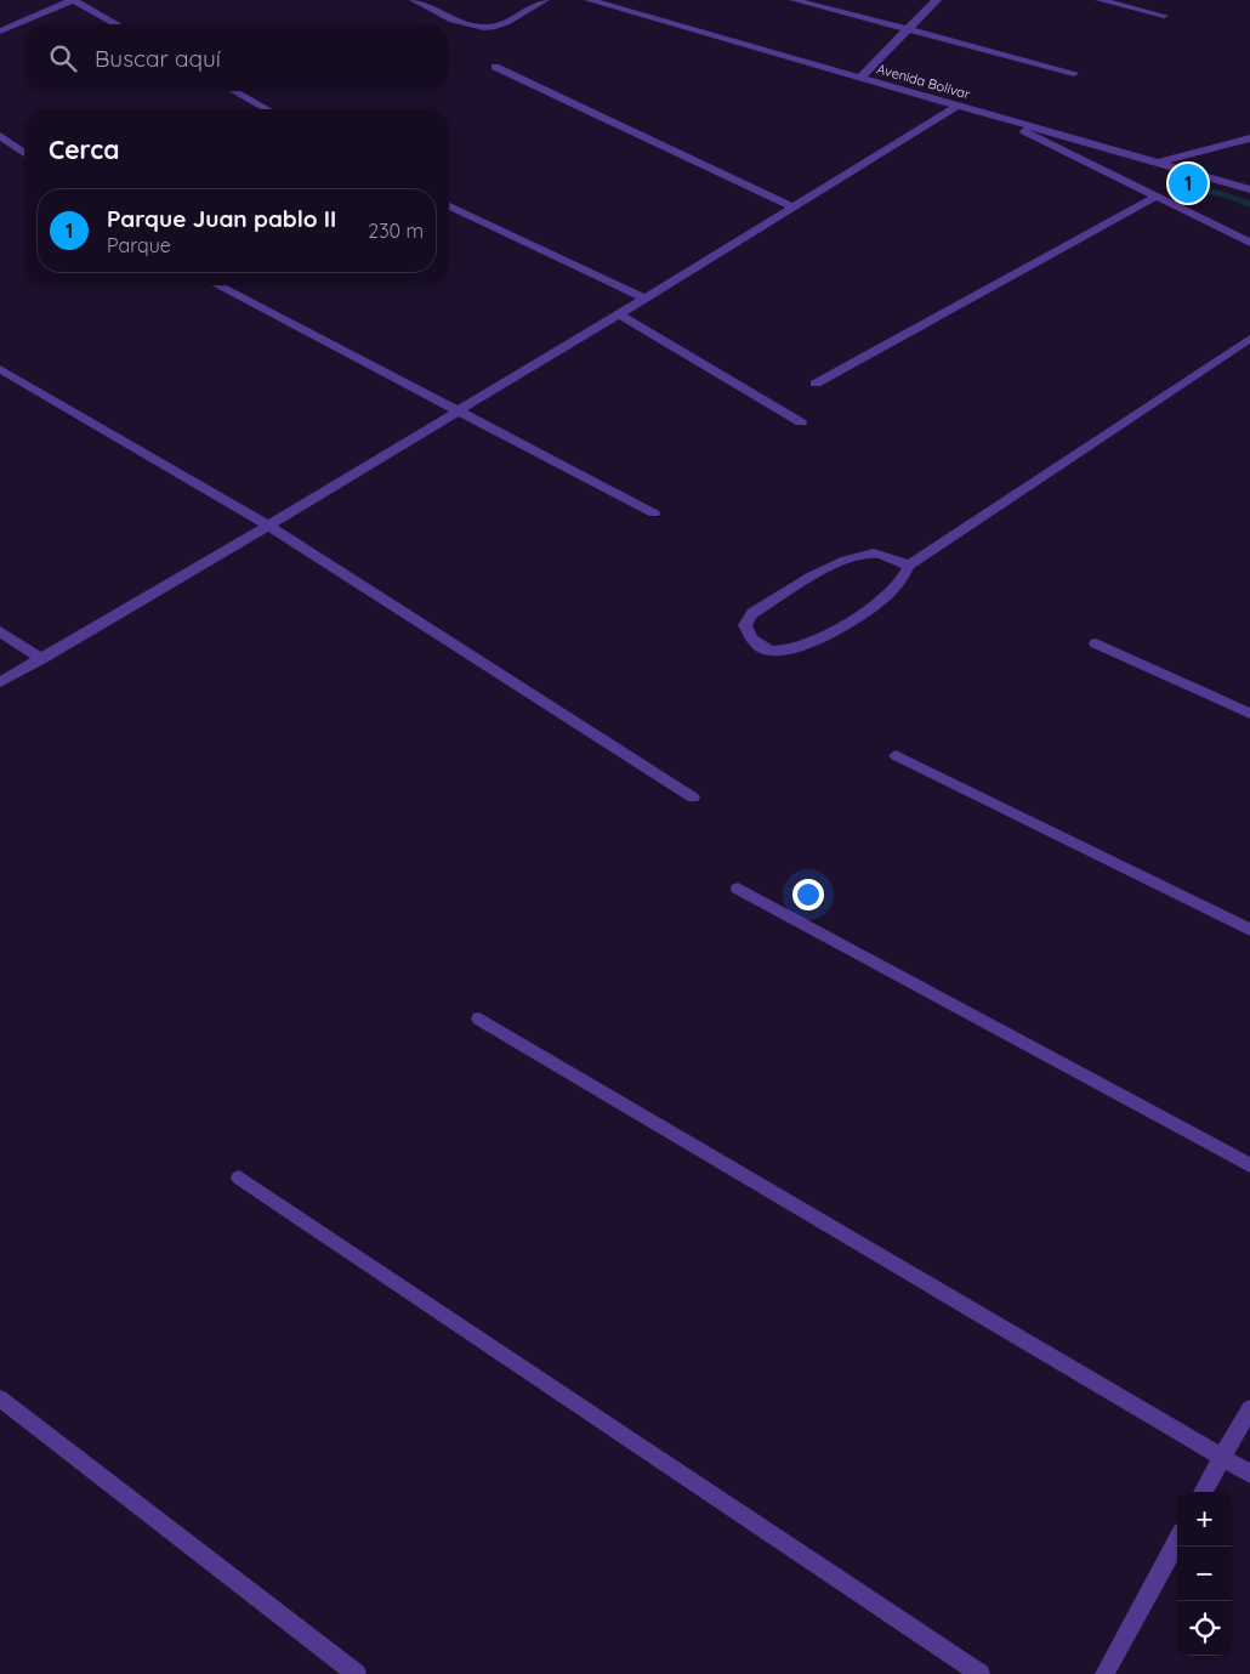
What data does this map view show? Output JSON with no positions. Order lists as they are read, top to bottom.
{
  "streets": {
    "street": ["Avenida Bolívar"]
  },
  "page": {
    "search": "Buscar aquí",
    "heading": "Cerca",
    "pins": "1",
    "list": [
      {
        "mark": "1",
        "name": "Parque Juan pablo II",
        "note": "Parque",
        "value": "230 m"
      }
    ],
    "map_buttons": ["+", "−"]
  }
}
